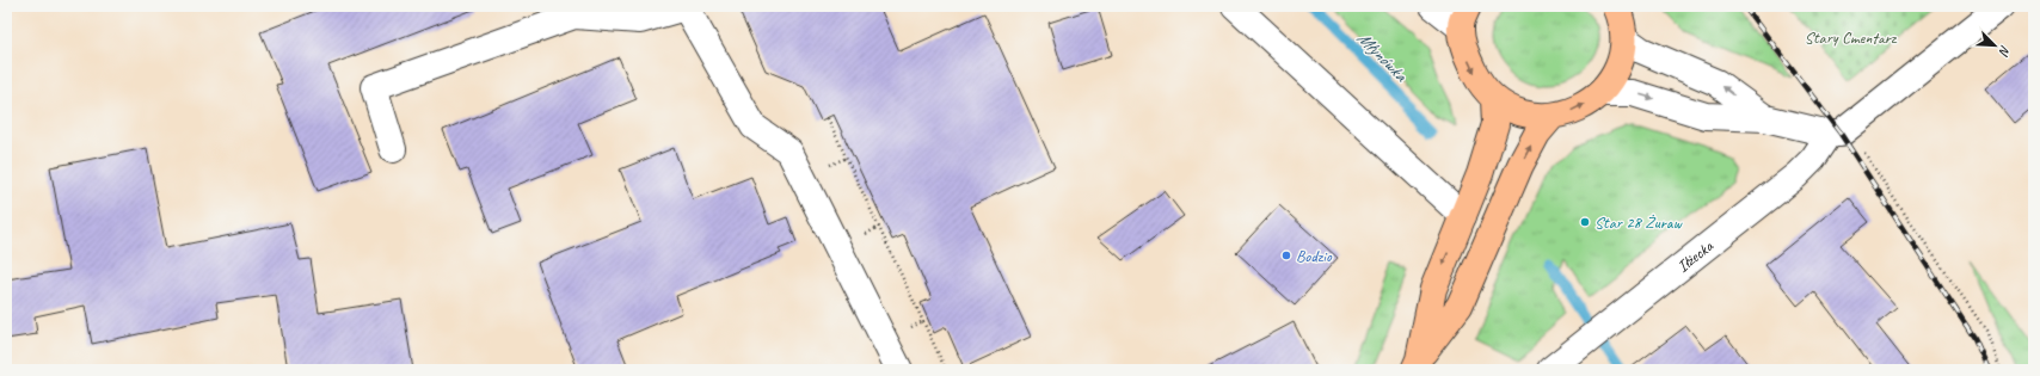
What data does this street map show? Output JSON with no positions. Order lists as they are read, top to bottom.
{
  "streets": {
    "street": ["Iłżecka"]
  },
  "water": ["Młynówka"],
  "parks": ["Stary Cmentarz"],
  "places": ["Star 28 Żuraw", "Bodzio"],
  "north": "bottom right"
}
